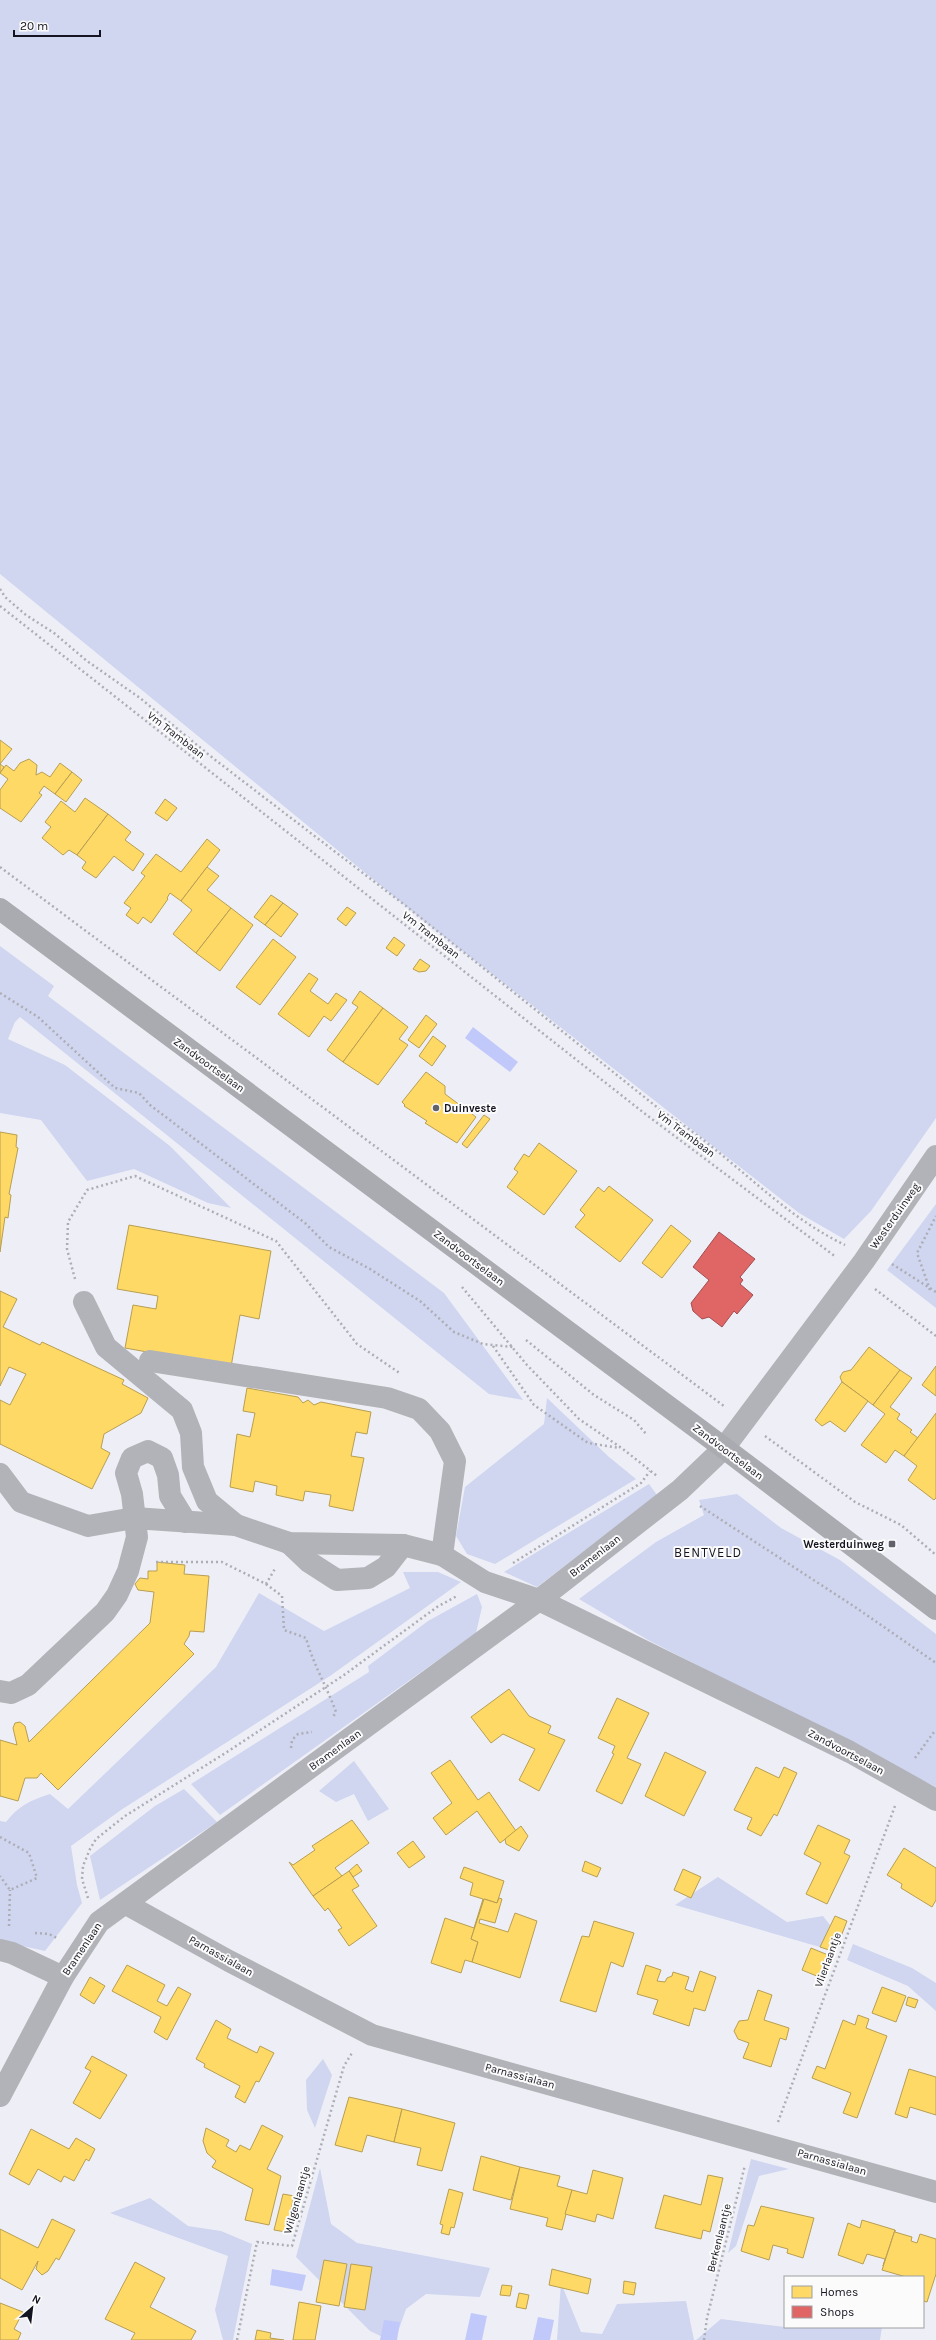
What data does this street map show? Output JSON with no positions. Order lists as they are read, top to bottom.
{
  "streets": {
    "main road": ["Zandvoortselaan"],
    "street": ["Westerduinweg", "Bramenlaan", "Parnassialaan"],
    "path": [
      "Vm Trambaan",
      "Vlierlaantje",
      "Wilgenlaantje",
      "Berkenlaantje"
    ]
  },
  "crossings": [
    ["Vm Trambaan", "Westerduinweg"],
    ["Zandvoortselaan", "Westerduinweg"],
    ["Zandvoortselaan", "Bramenlaan"],
    ["Zandvoortselaan", "Vlierlaantje"],
    ["Westerduinweg", "Bramenlaan"],
    ["Bramenlaan", "Parnassialaan"],
    ["Parnassialaan", "Vlierlaantje"],
    ["Parnassialaan", "Wilgenlaantje"],
    ["Parnassialaan", "Berkenlaantje"],
    ["Vlierlaantje", "Berkenlaantje"]
  ],
  "districts": ["BENTVELD"],
  "places": {
    "other": ["Duinveste"],
    "transit": ["Westerduinweg"]
  },
  "legend": ["Homes", "Shops"],
  "scale_bar": "20 m",
  "north": "top right"
}
